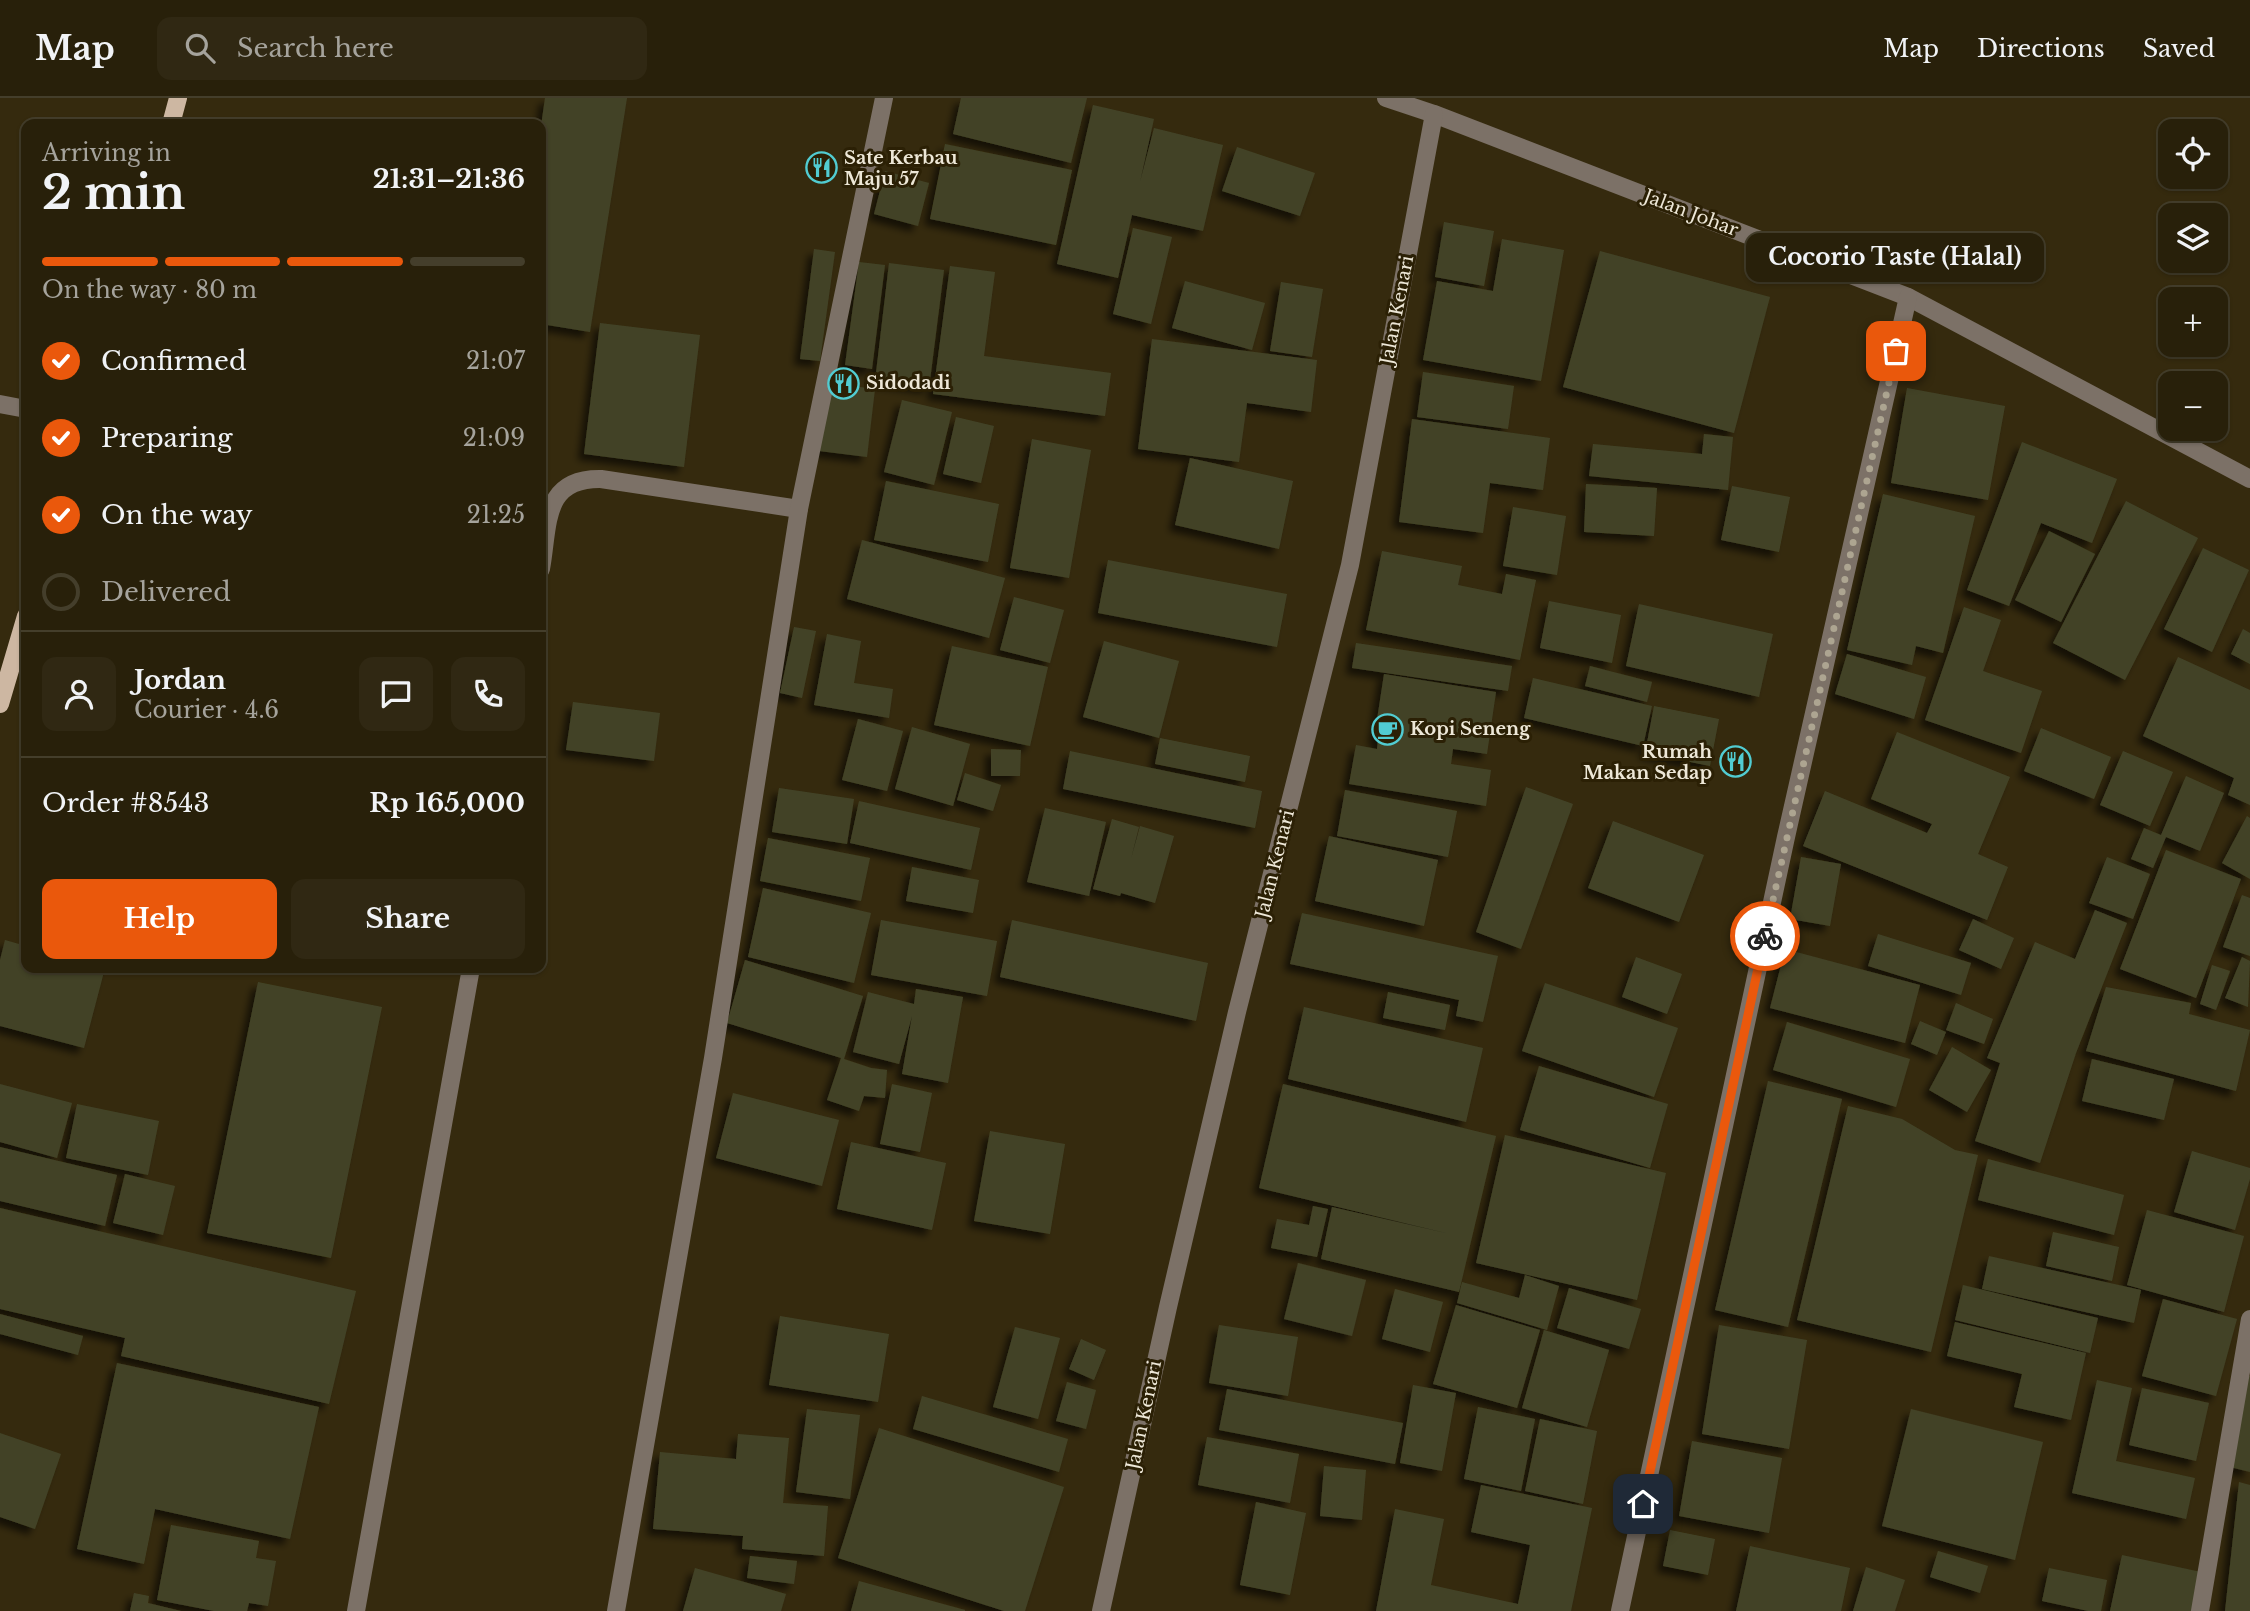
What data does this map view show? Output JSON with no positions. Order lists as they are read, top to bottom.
{
  "streets": {
    "street": ["Jalan Johar", "Jalan Kenari"]
  },
  "crossings": [
    ["Jalan Johar", "Jalan Kenari"]
  ],
  "places": {
    "restaurant": ["Sate Kerbau Maju 57", "Sidodadi", "Rumah Makan Sedap"],
    "other": ["Cocorio Taste (Halal)"],
    "cafe": ["Kopi Seneng"]
  },
  "page": {
    "header": "Map",
    "search": "Search here",
    "nav": ["Map", "Directions", "Saved"],
    "map_buttons": ["+", "−"],
    "heading": ["2 min", "Arriving in", "21:31–21:36"],
    "panel": [
      "Jordan",
      "Courier · 4.6",
      "Order #8543",
      "Rp 165,000"
    ],
    "bubble": "Cocorio Taste (Halal)",
    "bar": "On the way · 80 m",
    "list": [
      ["Confirmed", "21:07"],
      ["Preparing", "21:09"],
      ["On the way", "21:25"],
      "Delivered"
    ],
    "buttons": ["Help", "Share"]
  }
}
